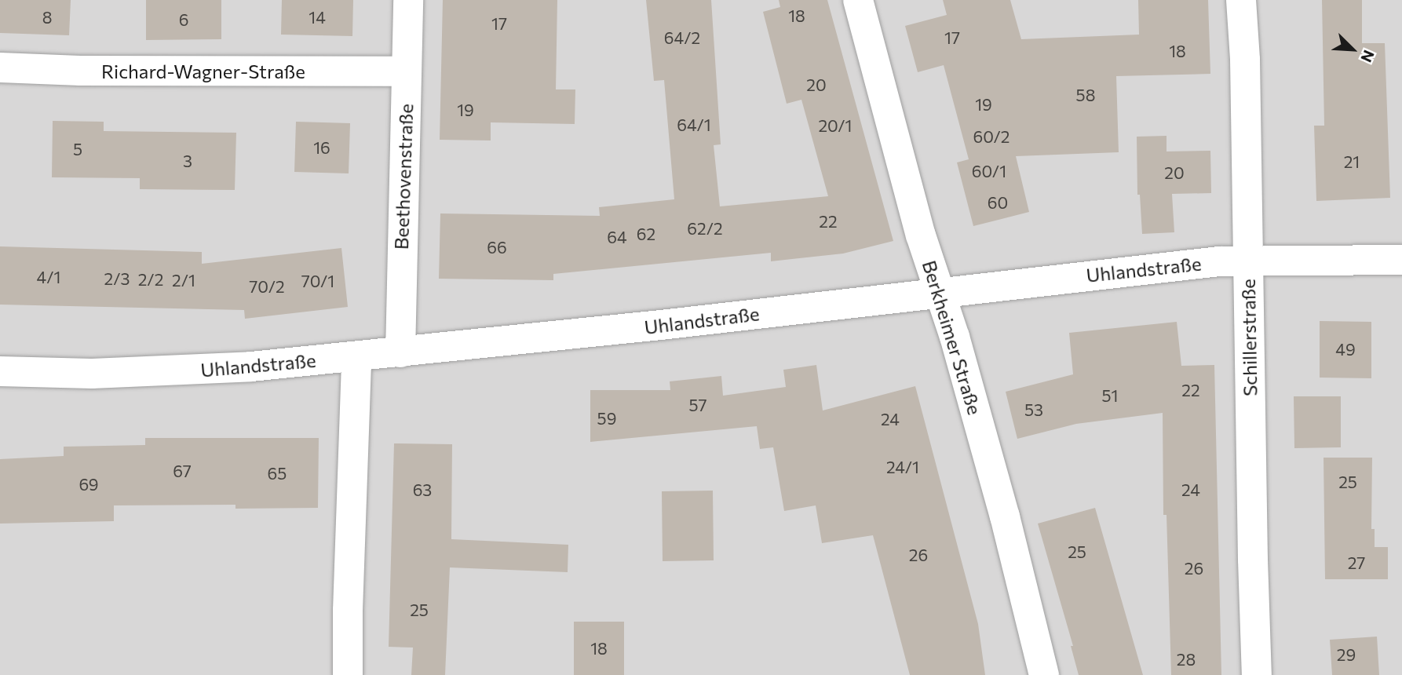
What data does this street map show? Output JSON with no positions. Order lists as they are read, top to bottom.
{
  "streets": {
    "street": [
      "Richard-Wagner-Straße",
      "Beethovenstraße",
      "Uhlandstraße",
      "Berkheimer Straße",
      "Schillerstraße"
    ]
  },
  "crossings": [
    ["Richard-Wagner-Straße", "Beethovenstraße"],
    ["Beethovenstraße", "Uhlandstraße"],
    ["Uhlandstraße", "Berkheimer Straße"],
    ["Uhlandstraße", "Schillerstraße"]
  ],
  "house_numbers": [
    "18",
    "8",
    "14",
    "6",
    "17",
    "64/2",
    "17",
    "18",
    "20",
    "58",
    "19",
    "19",
    "64/1",
    "20/1",
    "60/2",
    "16",
    "5",
    "3",
    "21",
    "60/1",
    "20",
    "60",
    "22",
    "62/2",
    "62",
    "64",
    "66",
    "4/1",
    "2/3",
    "2/2",
    "2/1",
    "70/1",
    "70/2",
    "49",
    "22",
    "51",
    "57",
    "53",
    "59",
    "24",
    "24/1",
    "67",
    "65",
    "25",
    "69",
    "63",
    "24",
    "25",
    "26",
    "27",
    "26",
    "25",
    "18",
    "29",
    "28"
  ],
  "north": "bottom right"
}
